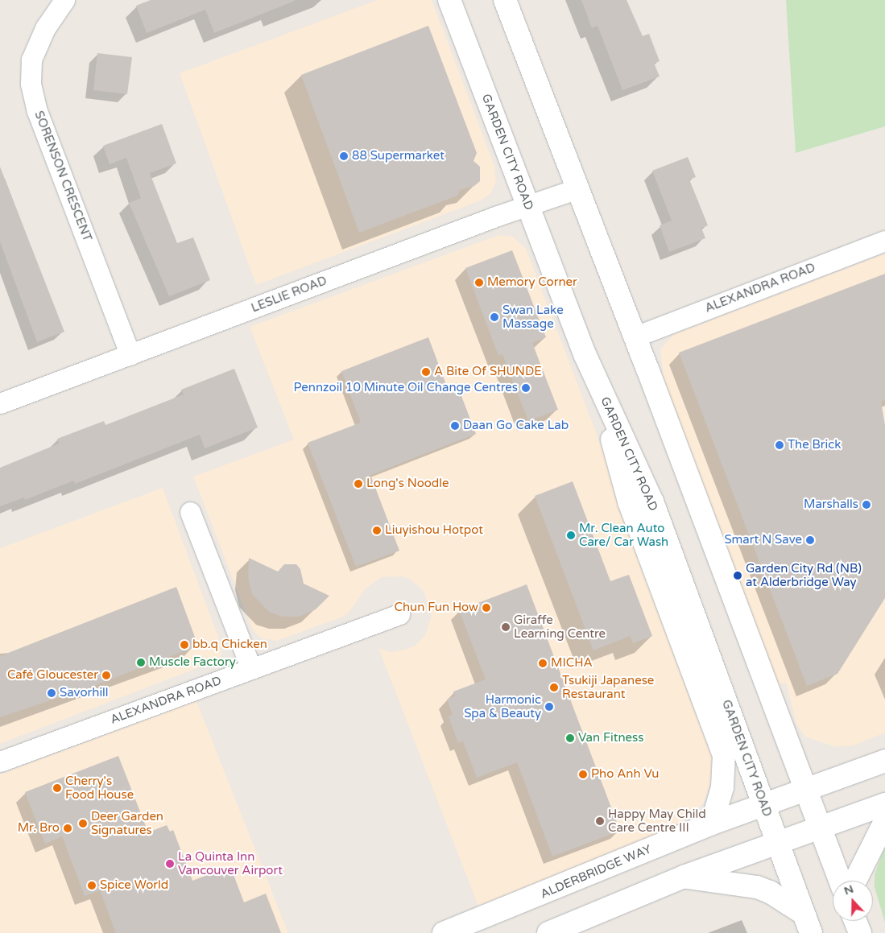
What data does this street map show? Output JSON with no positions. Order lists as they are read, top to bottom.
{
  "streets": {
    "main road": ["GARDEN CITY ROAD", "ALDERBRIDGE WAY"],
    "street": ["SORENSON CRESCENT", "ALEXANDRA ROAD", "LESLIE ROAD"]
  },
  "crossings": [
    ["GARDEN CITY ROAD", "LESLIE ROAD"],
    ["GARDEN CITY ROAD", "ALDERBRIDGE WAY"],
    ["SORENSON CRESCENT", "LESLIE ROAD"]
  ],
  "places": [
    "88 Supermarket",
    "Memory Corner",
    "Swan Lake Massage",
    "A Bite Of SHUNDE",
    "Pennzoil 10 Minute Oil Change Centres",
    "Daan Go Cake Lab",
    "The Brick",
    "Long's Noodle",
    "Marshalls",
    "Liuyishou Hotpot",
    "Mr. Clean Auto Care/ Car Wash",
    "Smart N Save",
    "Garden City Rd (NB) at Alderbridge Way",
    "Chun Fun How",
    "Giraffe Learning Centre",
    "bb.q Chicken",
    "Muscle Factory",
    "MICHA",
    "Café Gloucester",
    "Tsukiji Japanese Restaurant",
    "Savorhill",
    "Harmonic Spa & Beauty",
    "Van Fitness",
    "Pho Anh Vu",
    "Cherry's Food House",
    "Happy May Child Care Centre III",
    "Deer Garden Signatures",
    "Mr. Bro",
    "La Quinta Inn Vancouver Airport",
    "Spice World"
  ],
  "north": "top"
}
